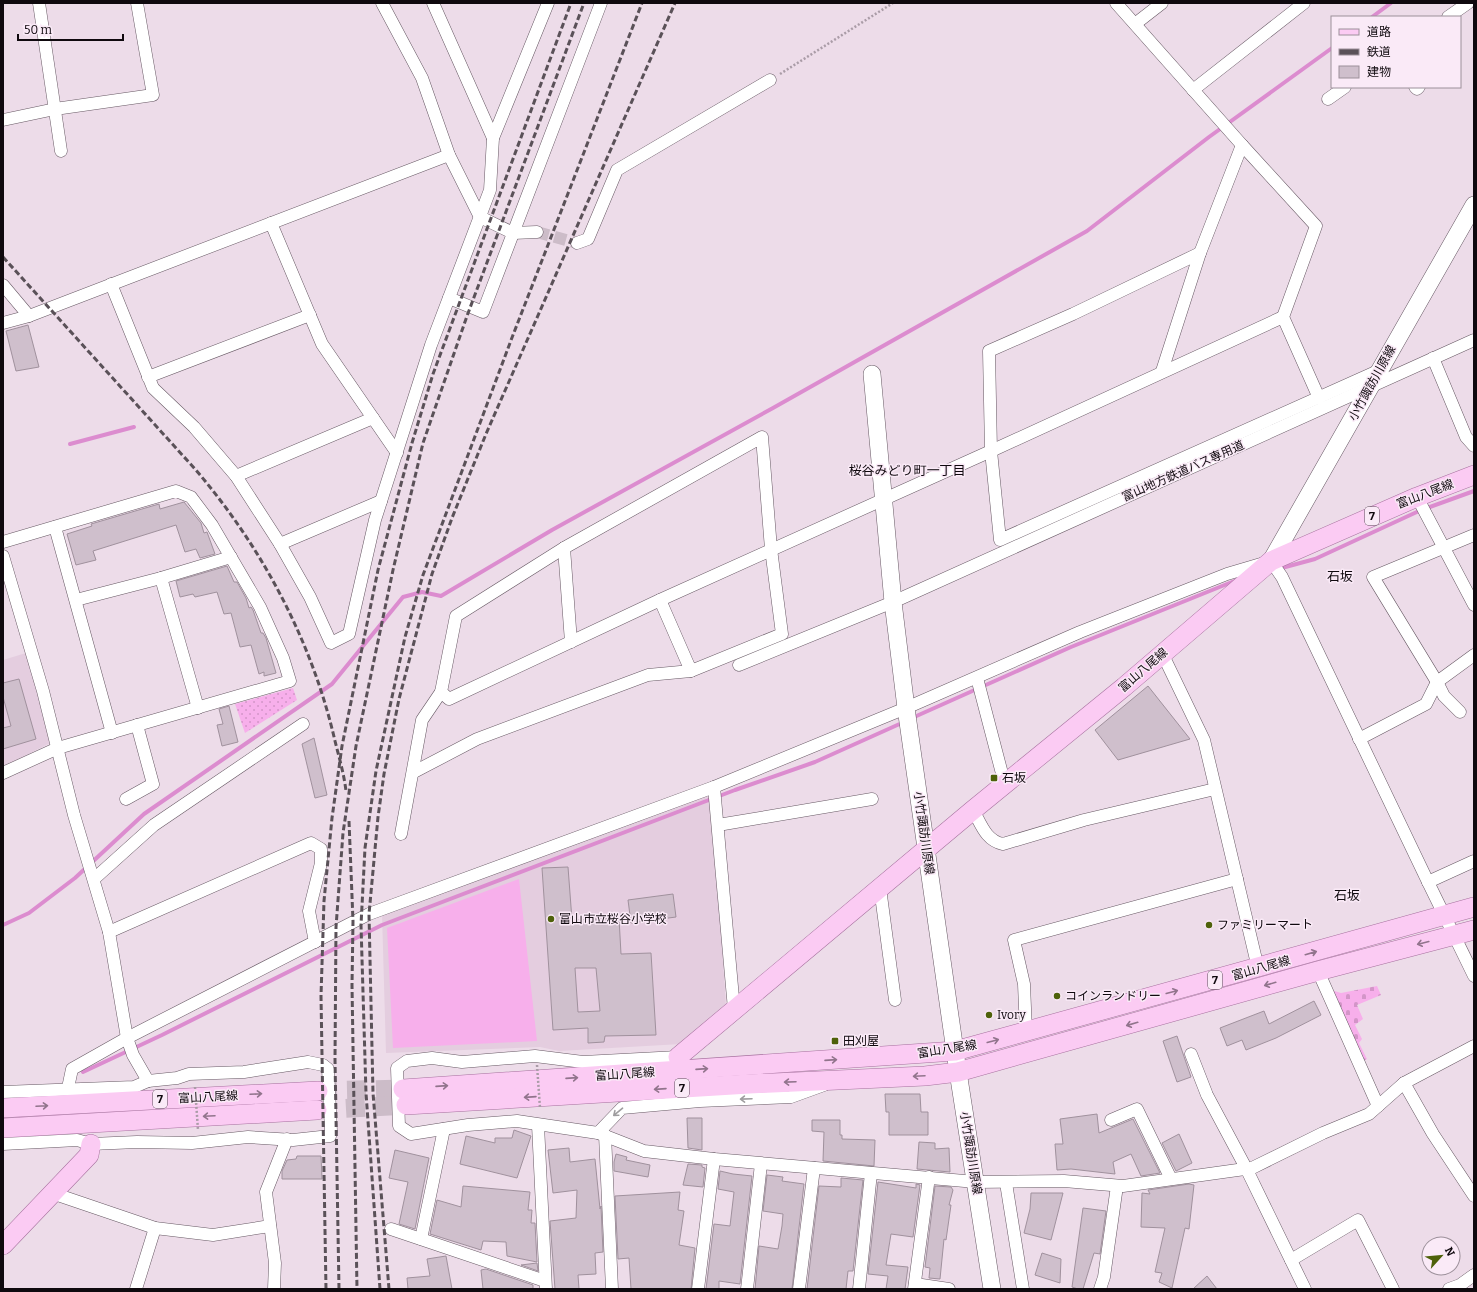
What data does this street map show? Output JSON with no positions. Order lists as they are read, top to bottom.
{
  "streets": {
    "main road": ["小竹諏訪川原線", "富山八尾線", "7"],
    "street": ["富山地方鉄道バス専用道"]
  },
  "crossings": [
    ["小竹諏訪川原線", "富山地方鉄道バス専用道"],
    ["小竹諏訪川原線", "富山八尾線"]
  ],
  "districts": ["桜谷みどり町一丁目", "石坂", "石坂"],
  "places": {
    "transit": ["石坂", "田刈屋"],
    "other": [
      "富山市立桜谷小学校",
      "ファミリーマート",
      "コインランドリー",
      "Ivory"
    ]
  },
  "legend": ["道路", "鉄道", "建物"],
  "scale_bar": "50 m",
  "north": "top right"
}
